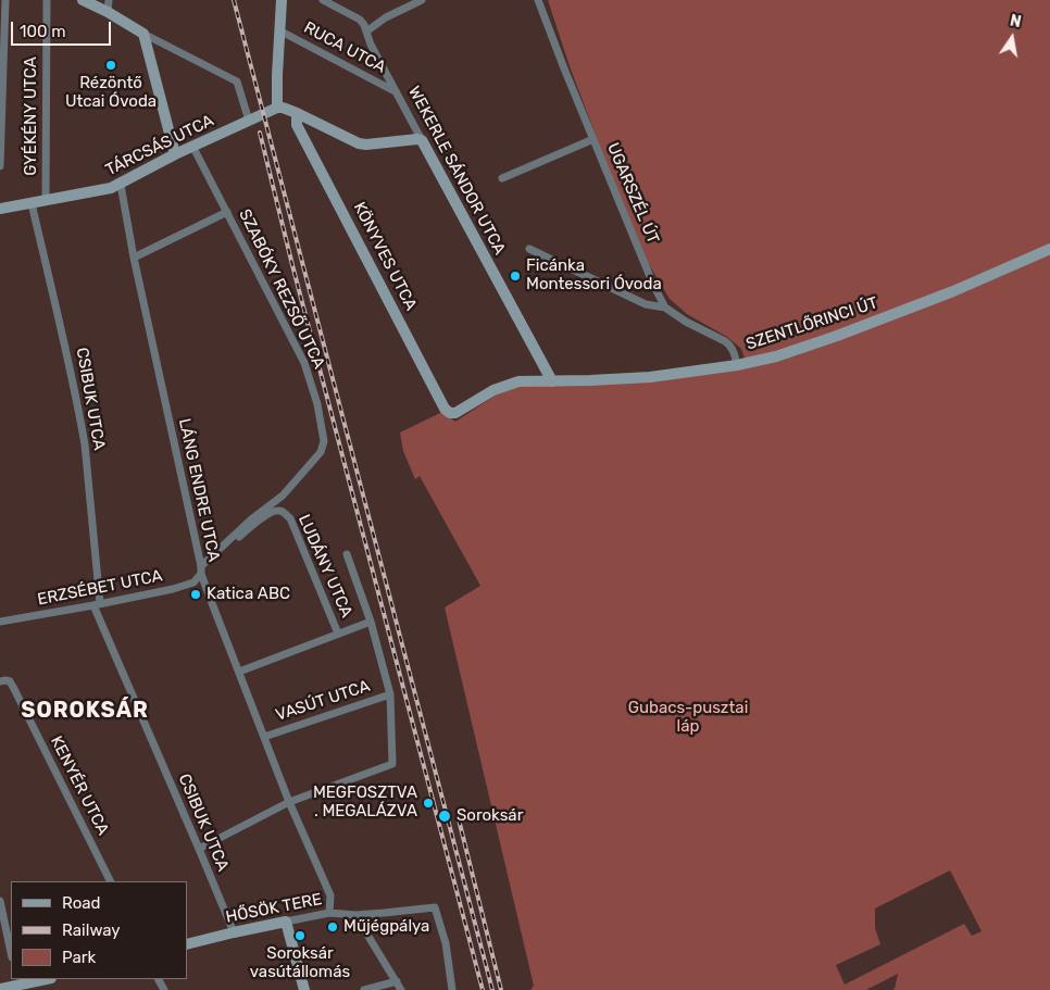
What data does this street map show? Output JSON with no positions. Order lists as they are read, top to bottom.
{
  "streets": {
    "main road": [
      "TÁRCSÁS UTCA",
      "WEKERLE SÁNDOR UTCA",
      "KÖNYVES UTCA",
      "SZENTLŐRINCI ÚT",
      "HŐSÖK TERE"
    ],
    "street": [
      "RUCA UTCA",
      "GYÉKÉNY UTCA",
      "UGARSZÉL ÚT",
      "SZABÓKY REZSŐ UTCA",
      "CSIBUK UTCA",
      "LÁNG ENDRE UTCA",
      "LUDÁNY UTCA",
      "ERZSÉBET UTCA",
      "VASÚT UTCA",
      "KENYÉR UTCA"
    ]
  },
  "crossings": [
    ["RUCA UTCA", "WEKERLE SÁNDOR UTCA"],
    ["GYÉKÉNY UTCA", "TÁRCSÁS UTCA"],
    ["TÁRCSÁS UTCA", "SZABÓKY REZSŐ UTCA"],
    ["TÁRCSÁS UTCA", "CSIBUK UTCA"],
    ["TÁRCSÁS UTCA", "LÁNG ENDRE UTCA"],
    ["WEKERLE SÁNDOR UTCA", "SZENTLŐRINCI ÚT"],
    ["KÖNYVES UTCA", "SZENTLŐRINCI ÚT"],
    ["SZABÓKY REZSŐ UTCA", "ERZSÉBET UTCA"],
    ["CSIBUK UTCA", "ERZSÉBET UTCA"],
    ["CSIBUK UTCA", "HŐSÖK TERE"],
    ["LÁNG ENDRE UTCA", "ERZSÉBET UTCA"],
    ["LÁNG ENDRE UTCA", "VASÚT UTCA"],
    ["LÁNG ENDRE UTCA", "HŐSÖK TERE"],
    ["LUDÁNY UTCA", "ERZSÉBET UTCA"]
  ],
  "districts": ["SOROKSÁR"],
  "parks": ["Gubacs-pusztai láp"],
  "places": [
    "Rézöntő Utcai Óvoda",
    "Ficánka Montessori Óvoda",
    "Katica ABC",
    "MEGFOSZTVA . MEGALÁZVA",
    "Soroksár",
    "Műjégpálya",
    "Soroksár vasútállomás"
  ],
  "legend": ["Road", "Railway", "Park"],
  "scale_bar": "100 m",
  "north": "top"
}
